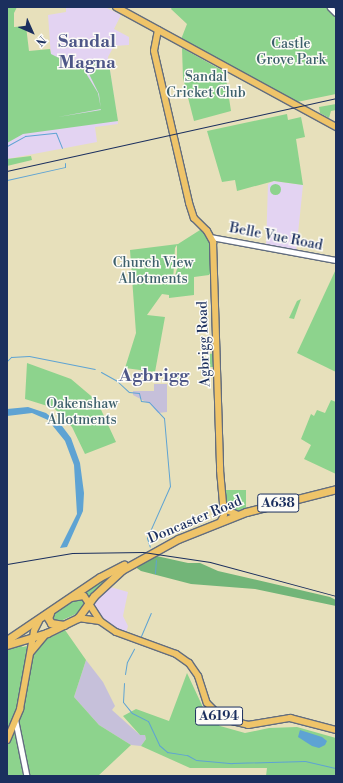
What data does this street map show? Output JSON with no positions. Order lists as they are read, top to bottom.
{
  "streets": {
    "highway": ["A638", "Doncaster Road"],
    "main road": ["Agbrigg Road", "A6194"],
    "street": ["Belle Vue Road"]
  },
  "crossings": [
    ["Belle Vue Road", "Agbrigg Road"],
    ["Agbrigg Road", "Doncaster Road"],
    ["Doncaster Road", "A6194"]
  ],
  "districts": ["Sandal Magna", "Agbrigg"],
  "parks": [
    "Castle Grove Park",
    "Sandal Cricket Club",
    "Church View Allotments",
    "Oakenshaw Allotments"
  ],
  "north": "bottom right"
}
